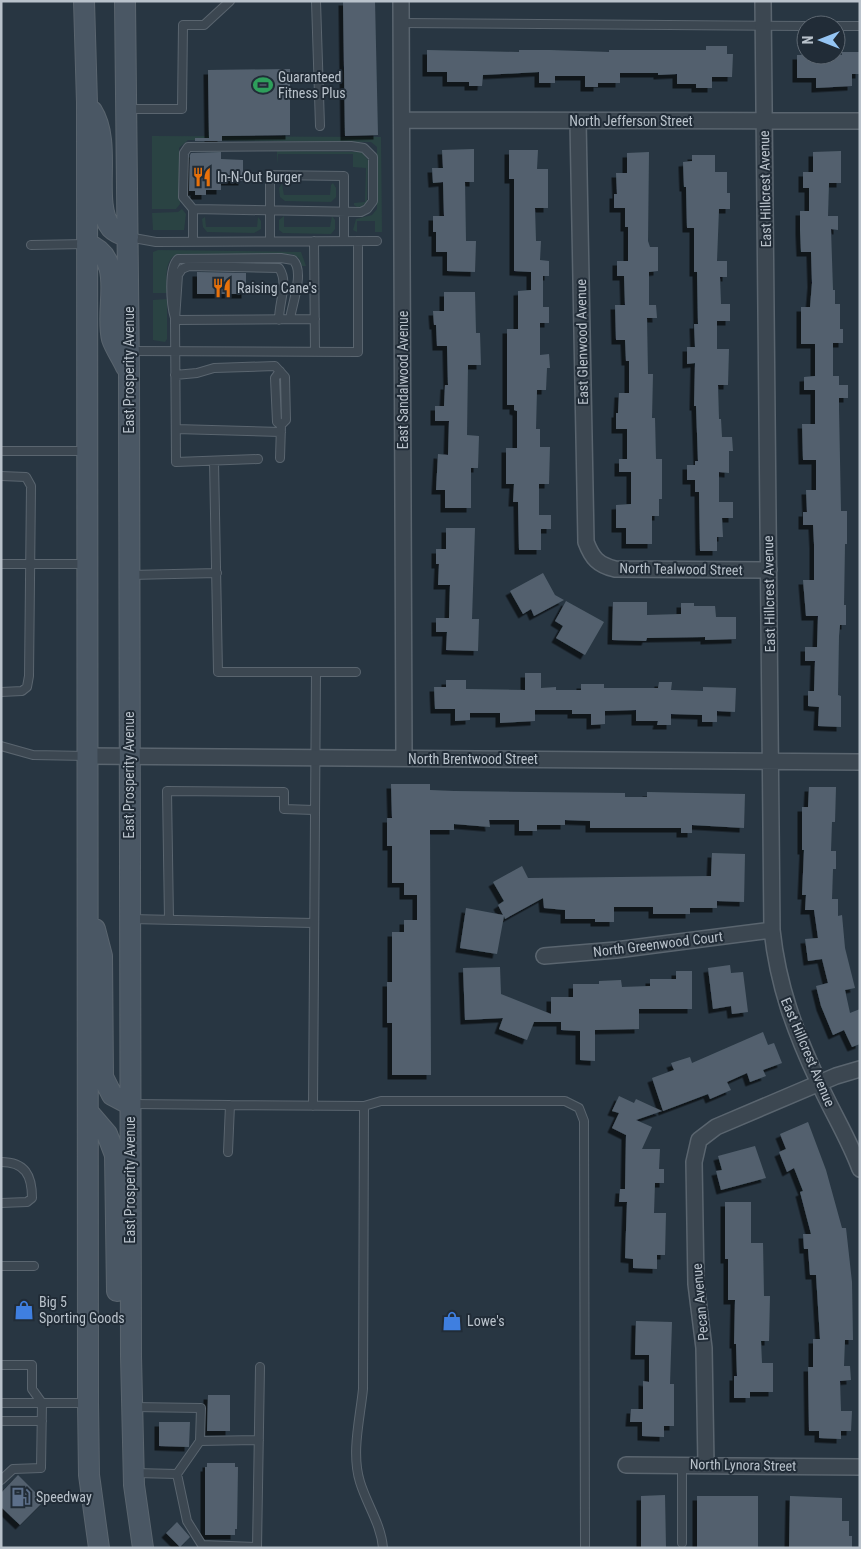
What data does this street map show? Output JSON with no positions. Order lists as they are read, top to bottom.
{
  "streets": {
    "main road": ["East Prosperity Avenue"],
    "street": [
      "North Jefferson Street",
      "East Hillcrest Avenue",
      "East Glenwood Avenue",
      "East Sandalwood Avenue",
      "North Tealwood Street",
      "North Brentwood Street",
      "North Greenwood Court",
      "Pecan Avenue",
      "North Lynora Street"
    ]
  },
  "crossings": [
    ["North Jefferson Street", "East Hillcrest Avenue"],
    ["North Jefferson Street", "East Glenwood Avenue"],
    ["North Jefferson Street", "East Sandalwood Avenue"],
    ["East Hillcrest Avenue", "North Tealwood Street"],
    ["East Hillcrest Avenue", "North Brentwood Street"],
    ["East Hillcrest Avenue", "North Greenwood Court"],
    ["East Hillcrest Avenue", "Pecan Avenue"],
    ["East Glenwood Avenue", "North Tealwood Street"],
    ["East Prosperity Avenue", "North Brentwood Street"],
    ["East Sandalwood Avenue", "North Brentwood Street"],
    ["Pecan Avenue", "North Lynora Street"]
  ],
  "places": {
    "sports": ["Guaranteed Fitness Plus"],
    "restaurant": ["In-N-Out Burger", "Raising Cane's"],
    "shop": ["Big 5 Sporting Goods", "Lowe's"],
    "fuel station": ["Speedway"]
  },
  "north": "left"
}
